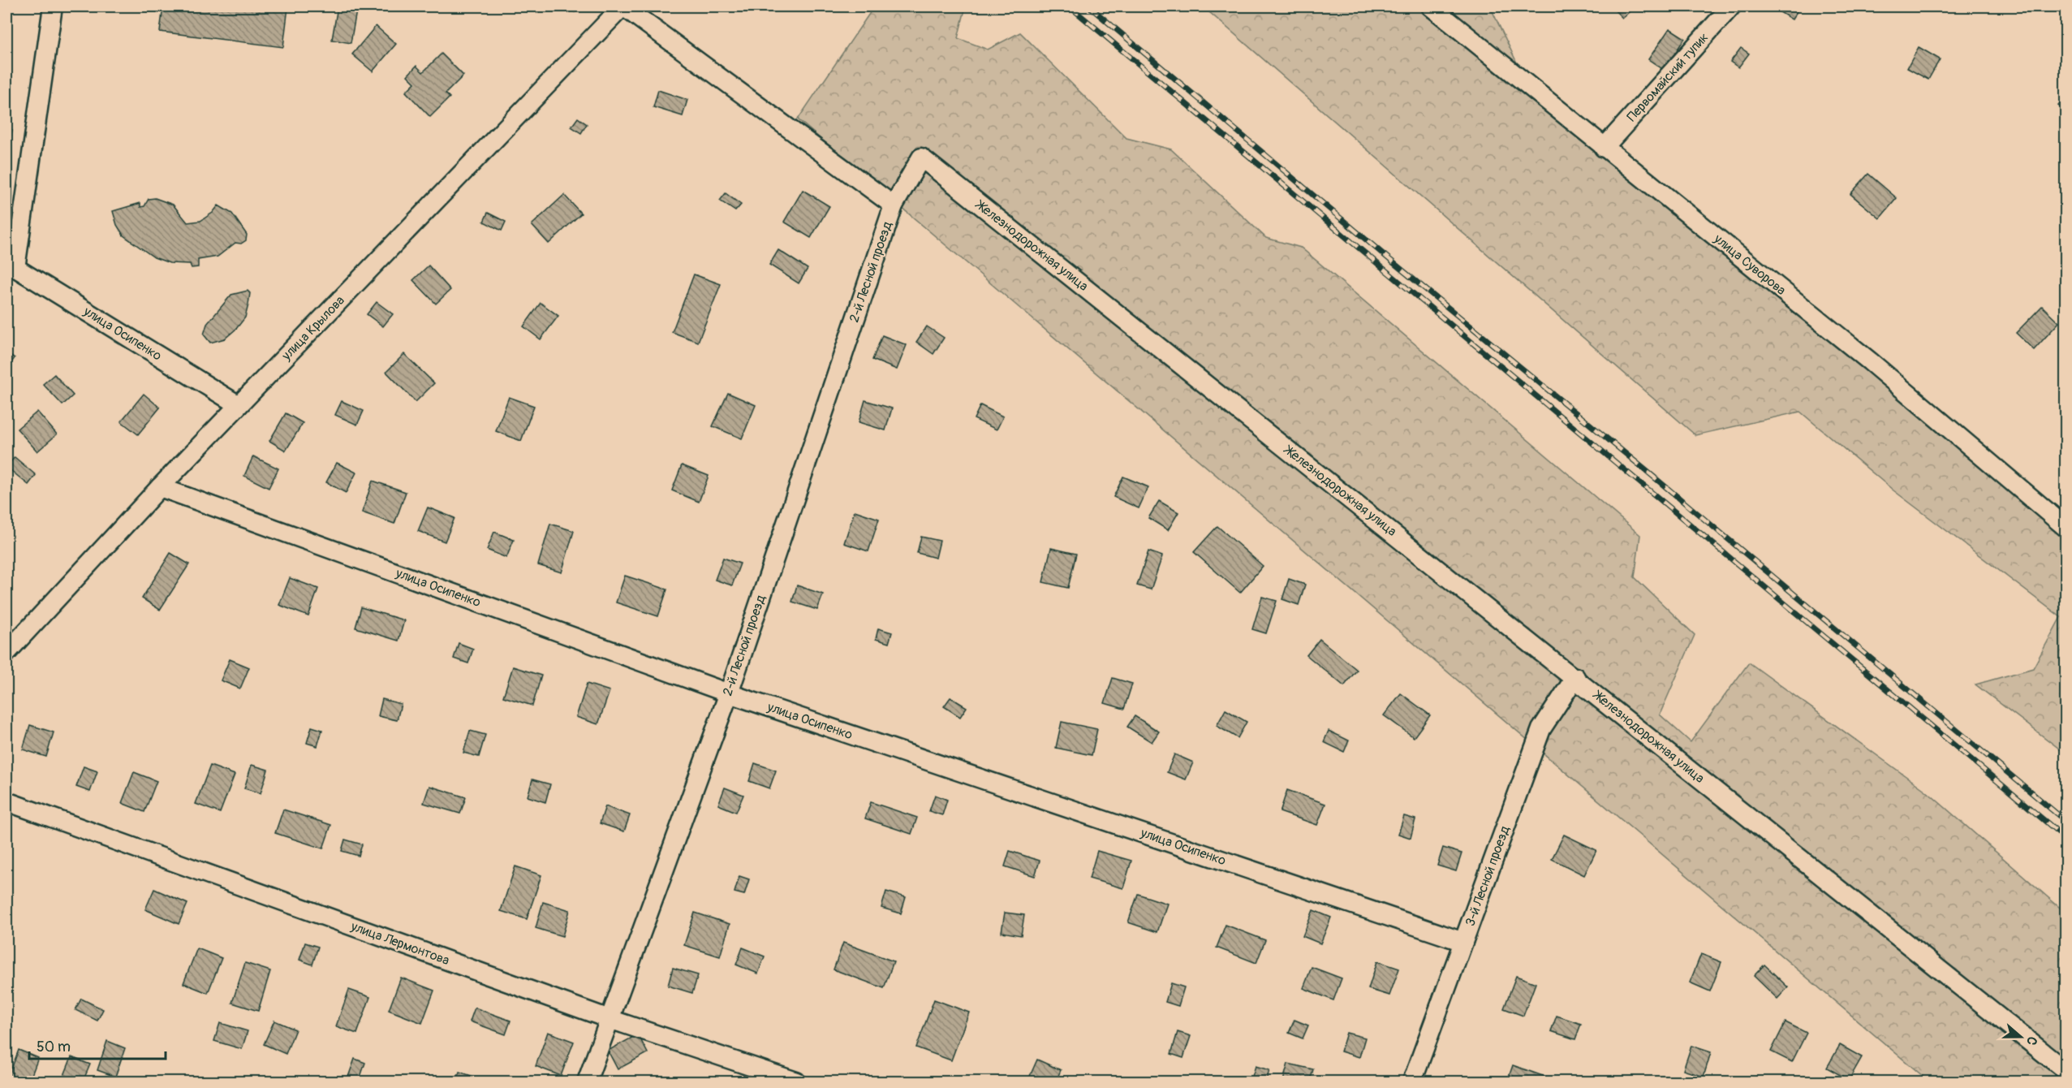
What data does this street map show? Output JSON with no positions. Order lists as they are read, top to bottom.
{
  "streets": {
    "street": [
      "Первомайский тупик",
      "Железнодорожная улица",
      "улица Суворова",
      "2-й Лесной проезд",
      "улица Крылова",
      "улица Осипенко",
      "3-й Лесной проезд",
      "улица Лермонтова"
    ]
  },
  "crossings": [
    ["Первомайский тупик", "улица Суворова"],
    ["Железнодорожная улица", "2-й Лесной проезд"],
    ["Железнодорожная улица", "3-й Лесной проезд"],
    ["2-й Лесной проезд", "улица Осипенко"],
    ["2-й Лесной проезд", "улица Лермонтова"],
    ["улица Крылова", "улица Осипенко"],
    ["улица Осипенко", "3-й Лесной проезд"]
  ],
  "scale_bar": "50 m",
  "north": "right"
}
